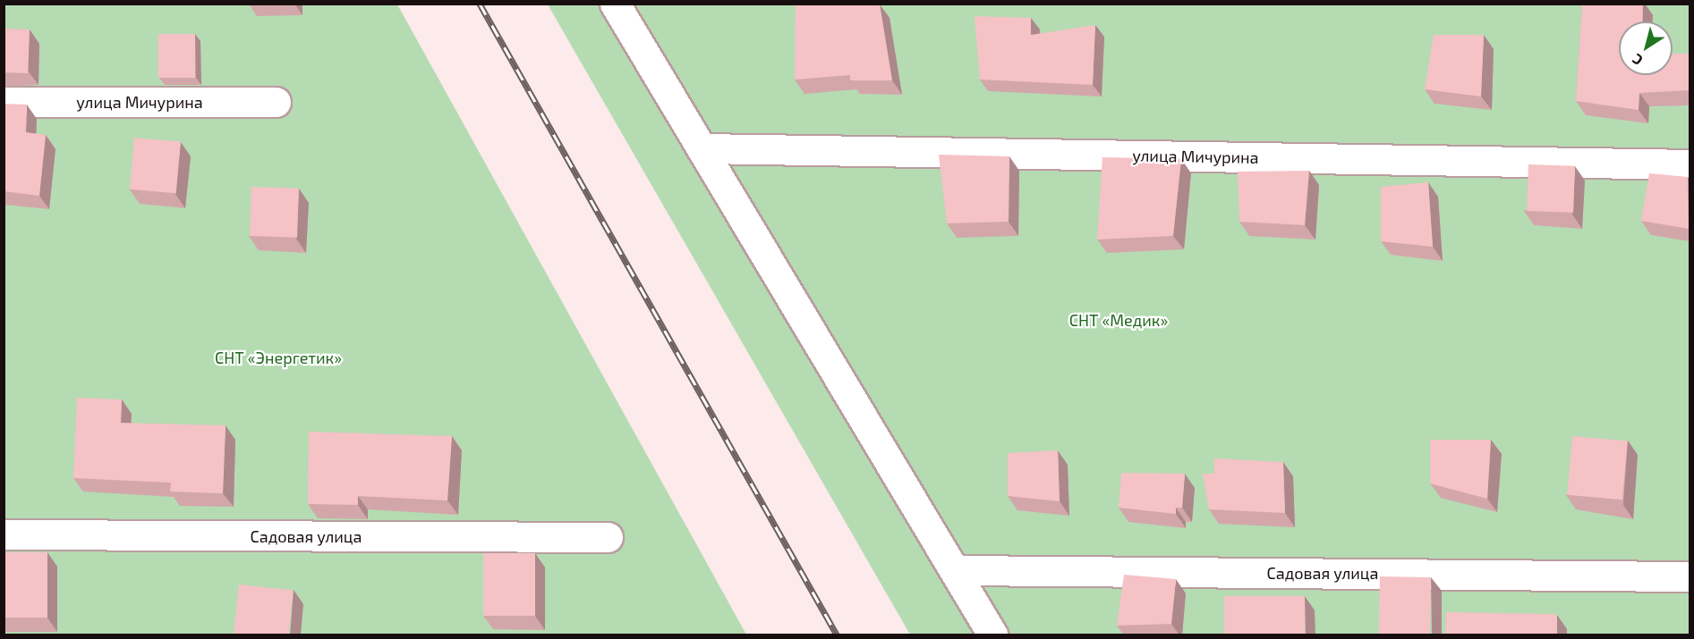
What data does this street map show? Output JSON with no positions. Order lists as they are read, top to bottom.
{
  "streets": {
    "street": ["улица Мичурина", "Садовая улица"]
  },
  "parks": ["СНТ «Медик»", "СНТ «Энергетик»"],
  "north": "bottom left"
}
